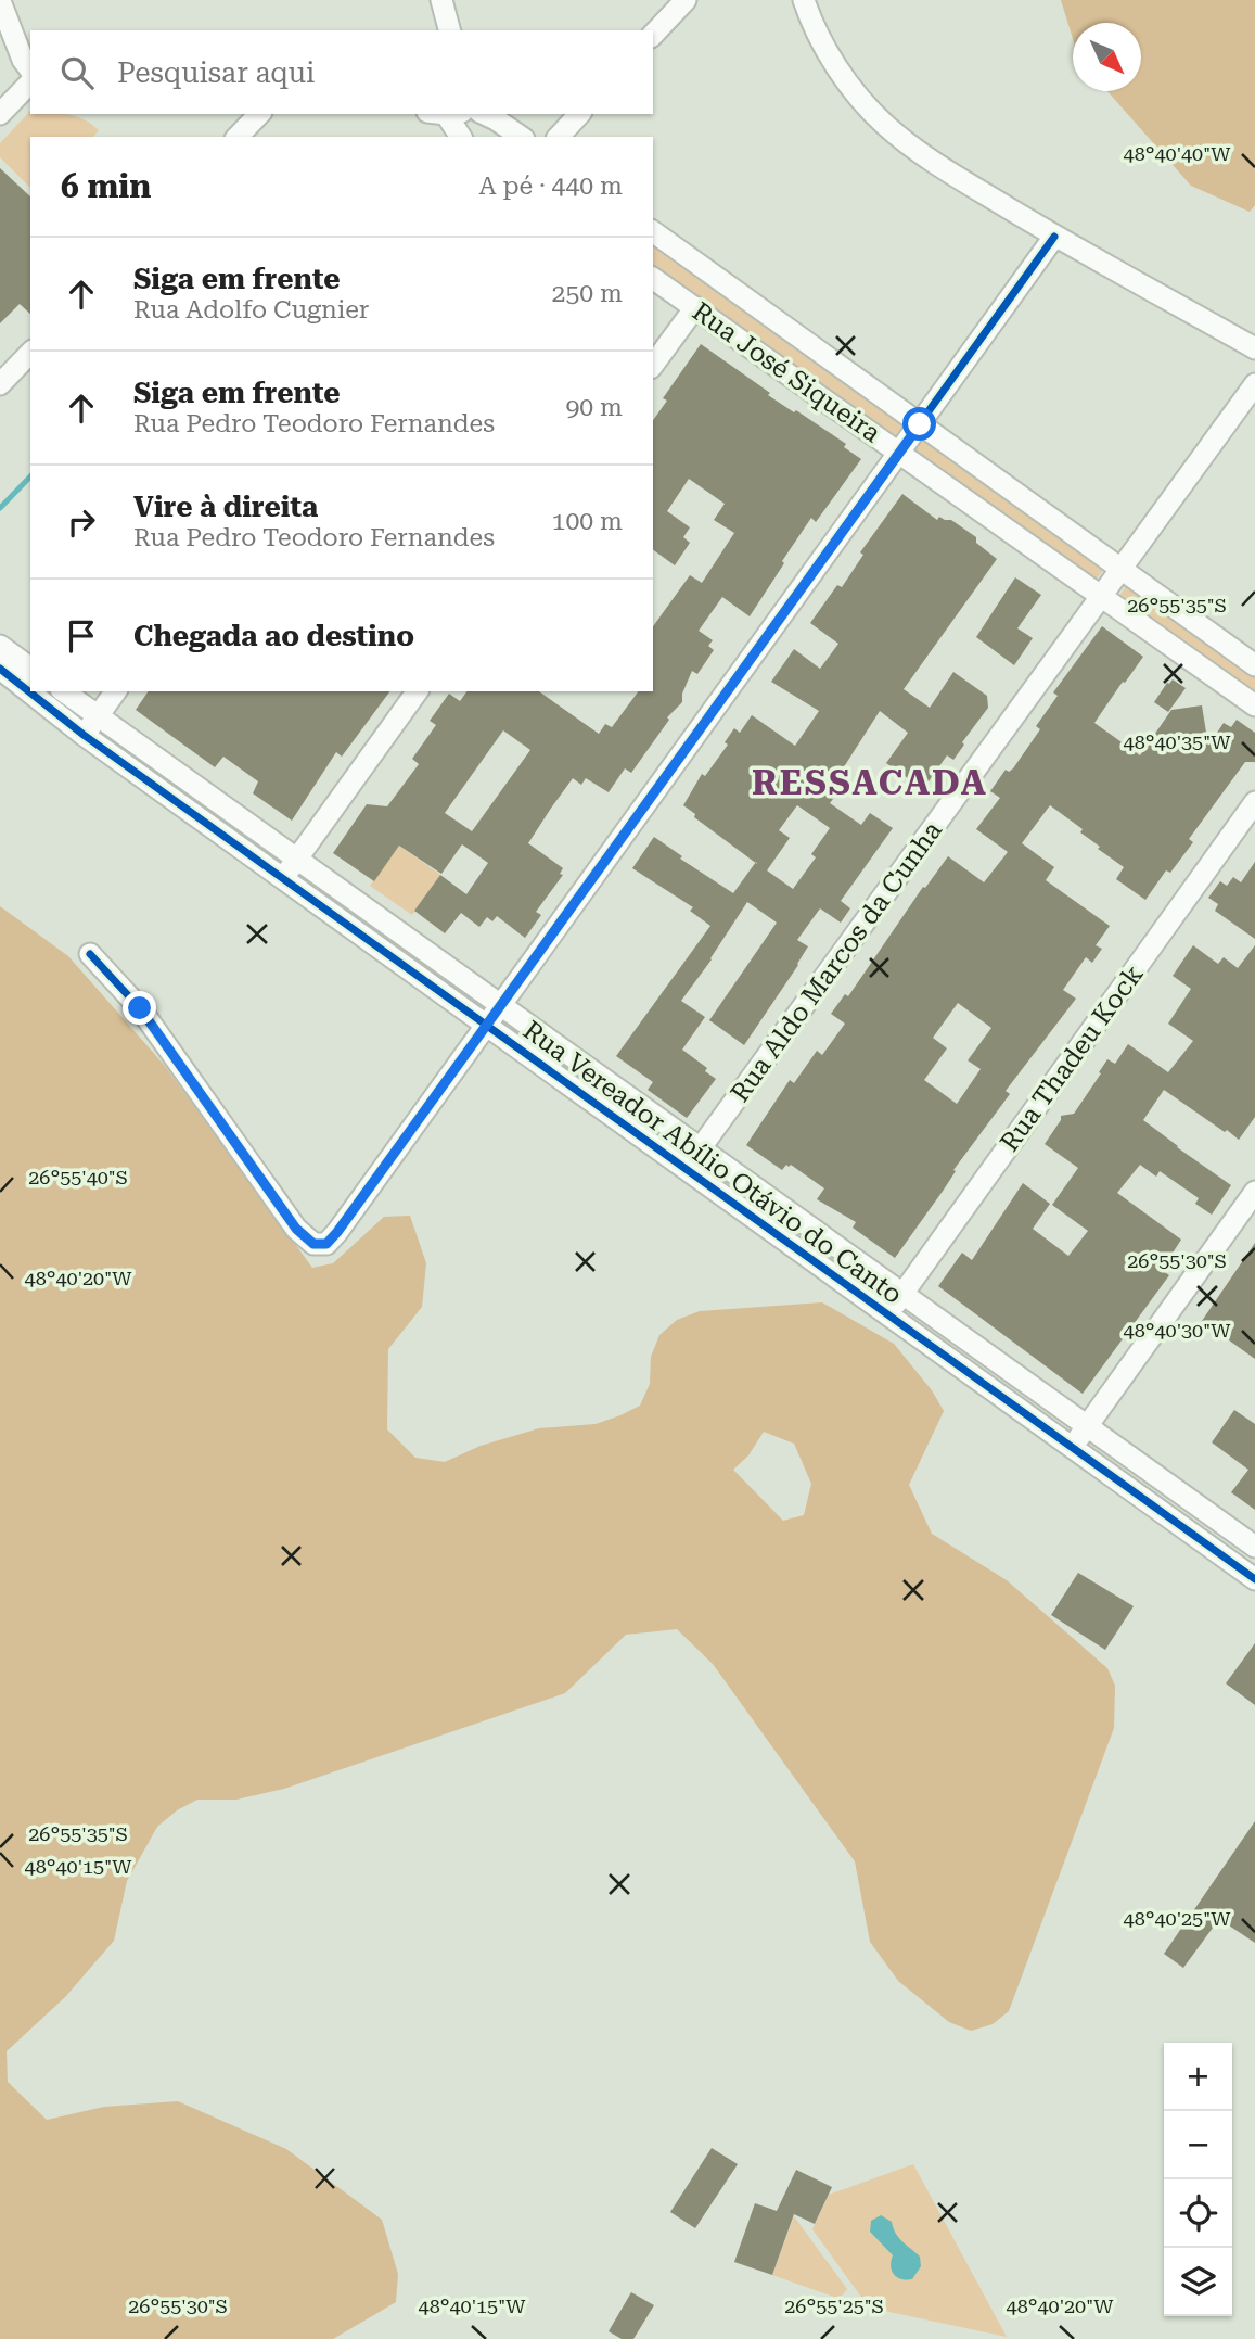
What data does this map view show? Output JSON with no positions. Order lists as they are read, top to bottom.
{
  "streets": {
    "street": [
      "Rua José Siqueira",
      "Rua Aldo Marcos da Cunha",
      "Rua Thadeu Kock",
      "Rua Vereador Abílio Otávio do Canto"
    ]
  },
  "crossings": [
    ["Rua José Siqueira", "Rua Aldo Marcos da Cunha"],
    ["Rua Aldo Marcos da Cunha", "Rua Vereador Abílio Otávio do Canto"],
    ["Rua Thadeu Kock", "Rua Vereador Abílio Otávio do Canto"]
  ],
  "districts": ["RESSACADA"],
  "north": "bottom right",
  "page": {
    "search": "Pesquisar aqui",
    "heading": ["6 min", "A pé · 440 m"],
    "list": [
      ["Siga em frente", "Rua Adolfo Cugnier", "250 m"],
      ["Siga em frente", "Rua Pedro Teodoro Fernandes", "90 m"],
      ["Vire à direita", "Rua Pedro Teodoro Fernandes", "100 m"],
      "Chegada ao destino"
    ],
    "map_buttons": ["+", "−"]
  },
  "coordinates": [
    "48°40'40\"W",
    "26°55'35\"S",
    "48°40'35\"W",
    "26°55'40\"S",
    "26°55'30\"S",
    "48°40'20\"W",
    "48°40'30\"W",
    "48°40'15\"W",
    "48°40'25\"W",
    "26°55'25\"S"
  ]
}
